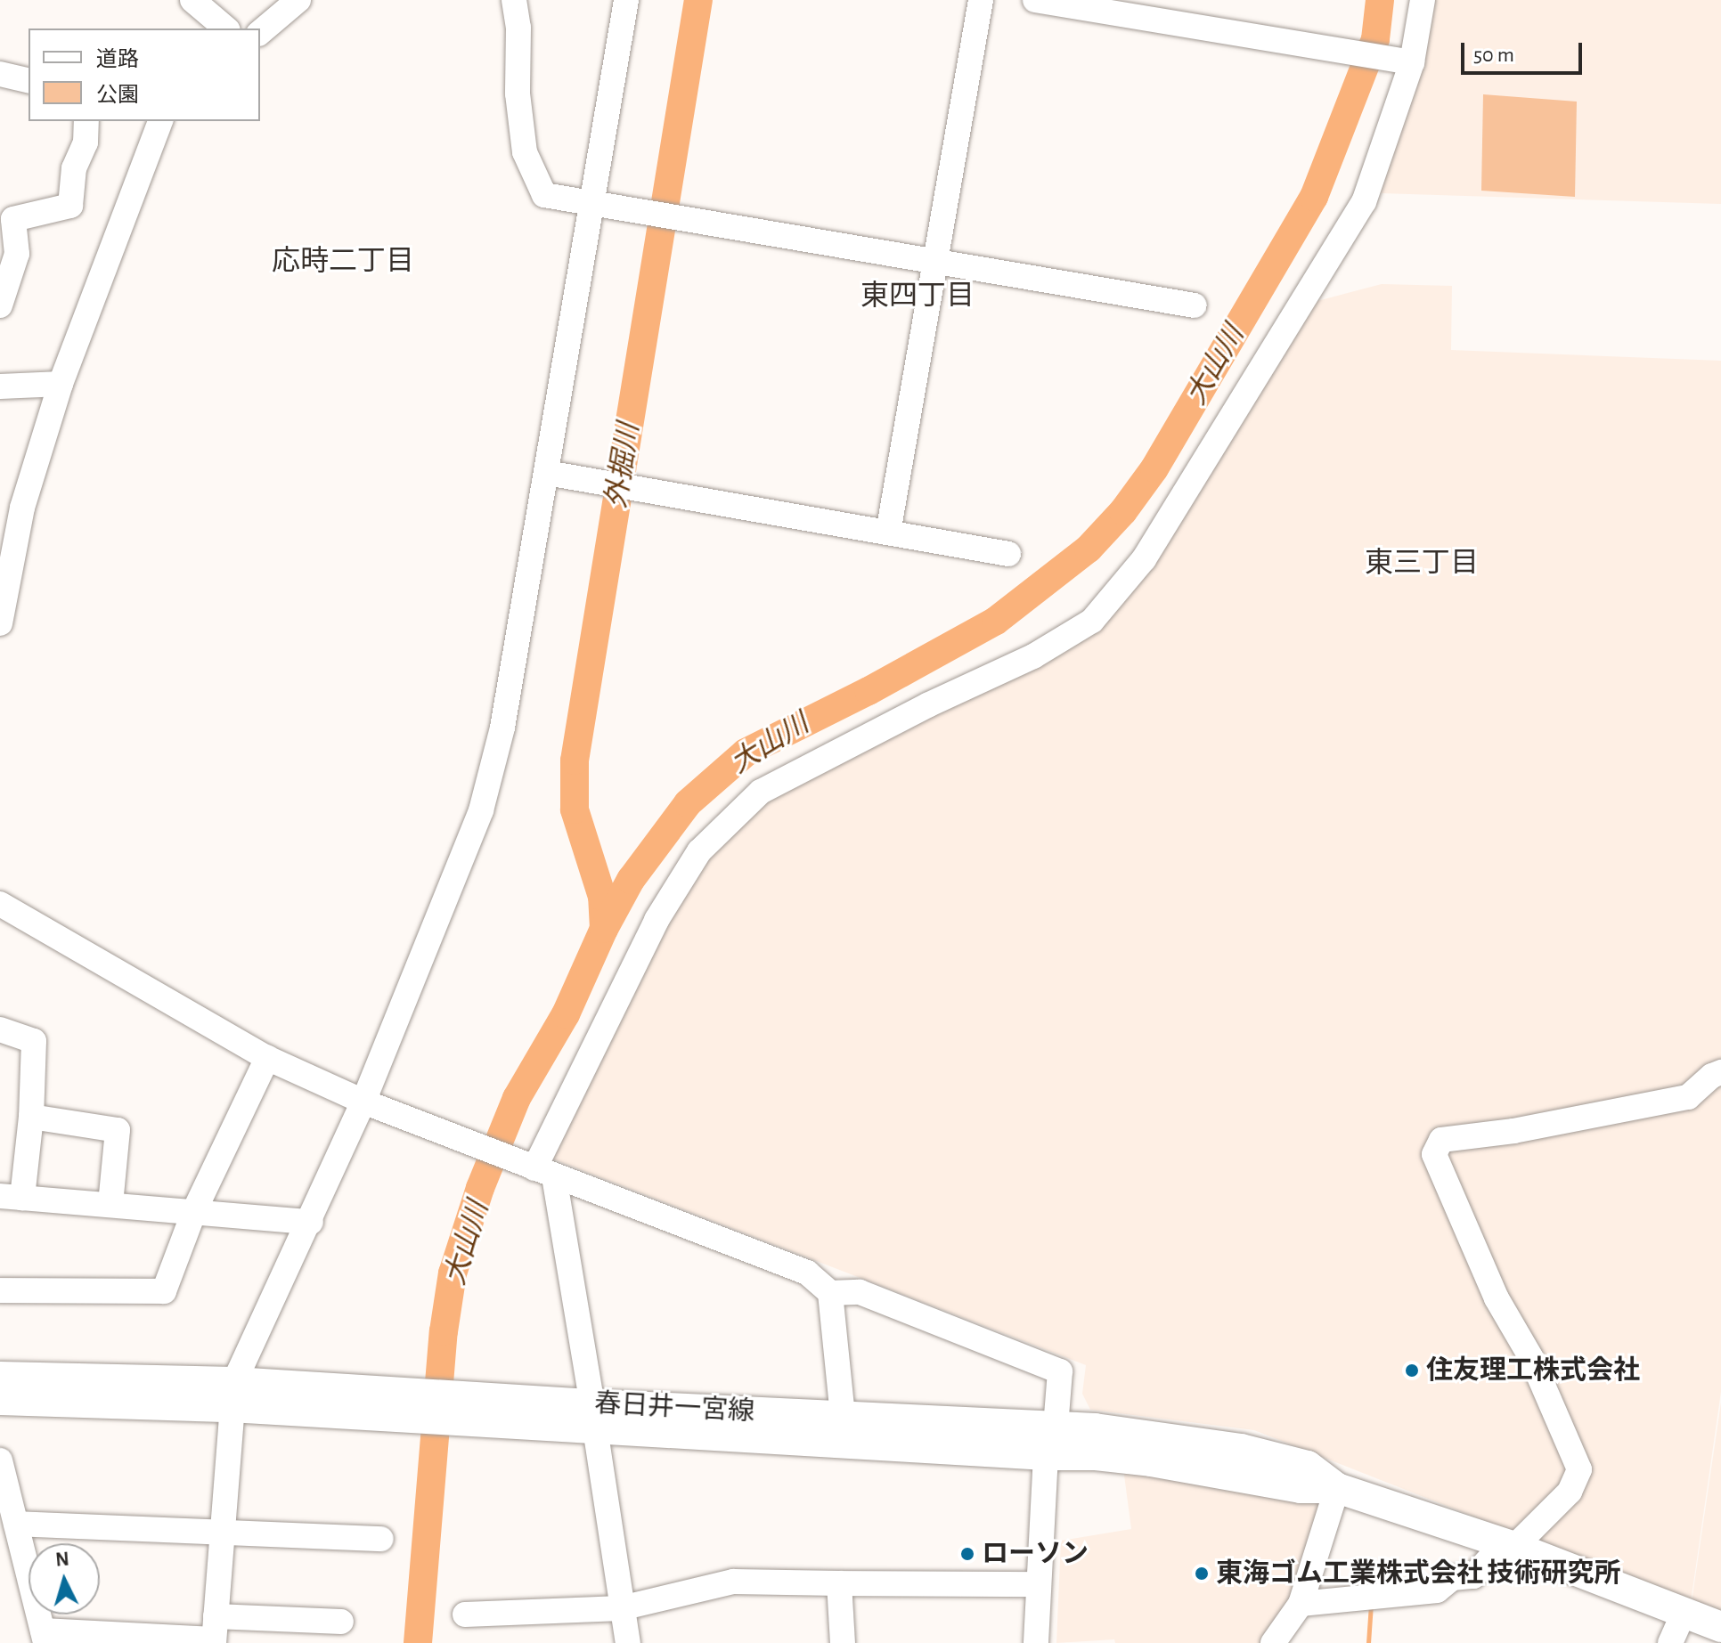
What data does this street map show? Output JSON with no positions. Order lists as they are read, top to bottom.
{
  "streets": {
    "main road": ["春日井一宮線"]
  },
  "districts": ["応時二丁目", "東四丁目", "東三丁目"],
  "water": ["大山川", "外掘川"],
  "places": ["住友理工株式会社", "ローソン", "東海ゴム工業株式会社 技術研究所"],
  "legend": ["道路", "公園"],
  "scale_bar": "50 m",
  "north": "top"
}
